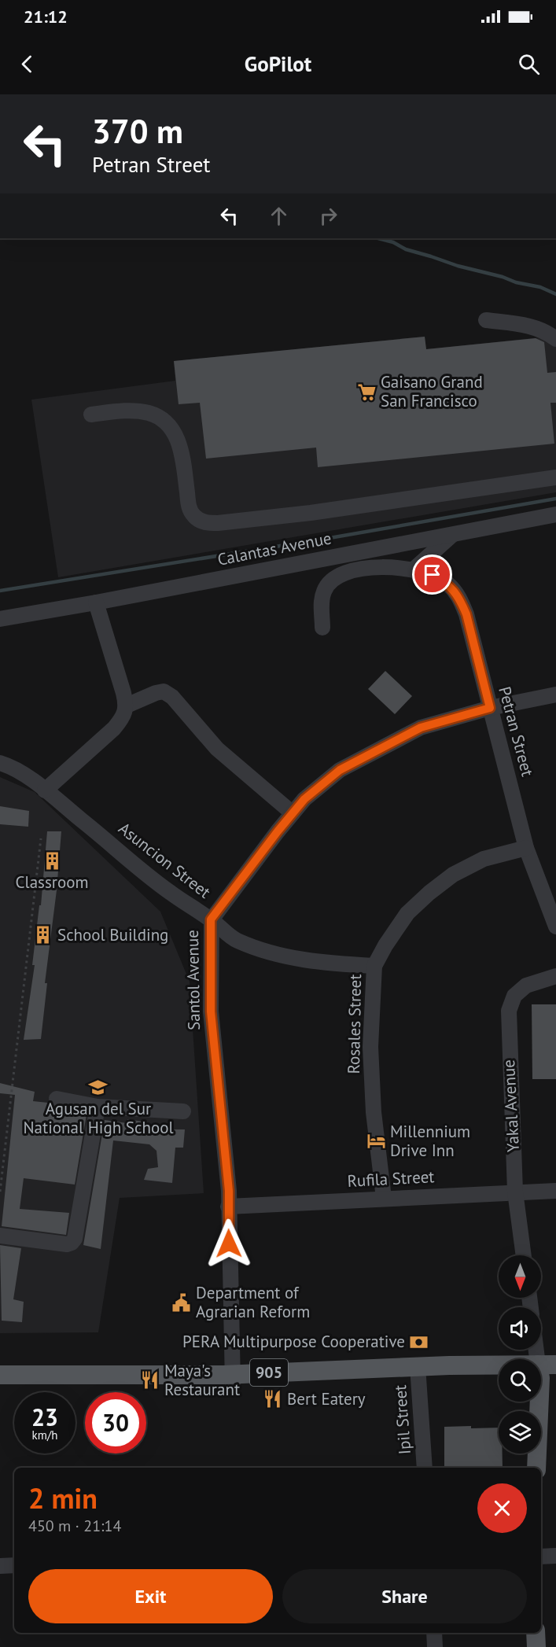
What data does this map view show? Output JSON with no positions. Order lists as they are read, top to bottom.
{
  "streets": {
    "main road": ["905"],
    "street": [
      "Calantas Avenue",
      "Petran Street",
      "Asuncion Street",
      "Santol Avenue",
      "Rosales Street",
      "Yakal Avenue",
      "Rufila Street",
      "Ipil Street"
    ]
  },
  "crossings": [
    ["Petran Street", "Santol Avenue"],
    ["Petran Street", "Rosales Street"],
    ["Asuncion Street", "Santol Avenue"],
    ["Asuncion Street", "Rosales Street"],
    ["Santol Avenue", "Rufila Street"],
    ["Santol Avenue", "905"],
    ["Rosales Street", "Rufila Street"],
    ["Yakal Avenue", "Rufila Street"],
    ["905", "Ipil Street"]
  ],
  "places": {
    "supermarket": ["Gaisano Grand San Francisco"],
    "building": ["Classroom", "School Building"],
    "school or university": ["Agusan del Sur National High School"],
    "hotel": ["Millennium Drive Inn"],
    "public building": ["Department of Agrarian Reform"],
    "bank": ["PERA Multipurpose Cooperative"],
    "restaurant": ["Maya's Restaurant", "Bert Eatery"]
  },
  "north": "bottom",
  "page": {
    "status": "21:12",
    "header": "GoPilot",
    "turn": ["370 m", "Petran Street"],
    "speed": "23 km/h",
    "limit": "30",
    "heading": ["2 min", "450 m · 21:14"],
    "buttons": ["Exit", "Share"]
  }
}
